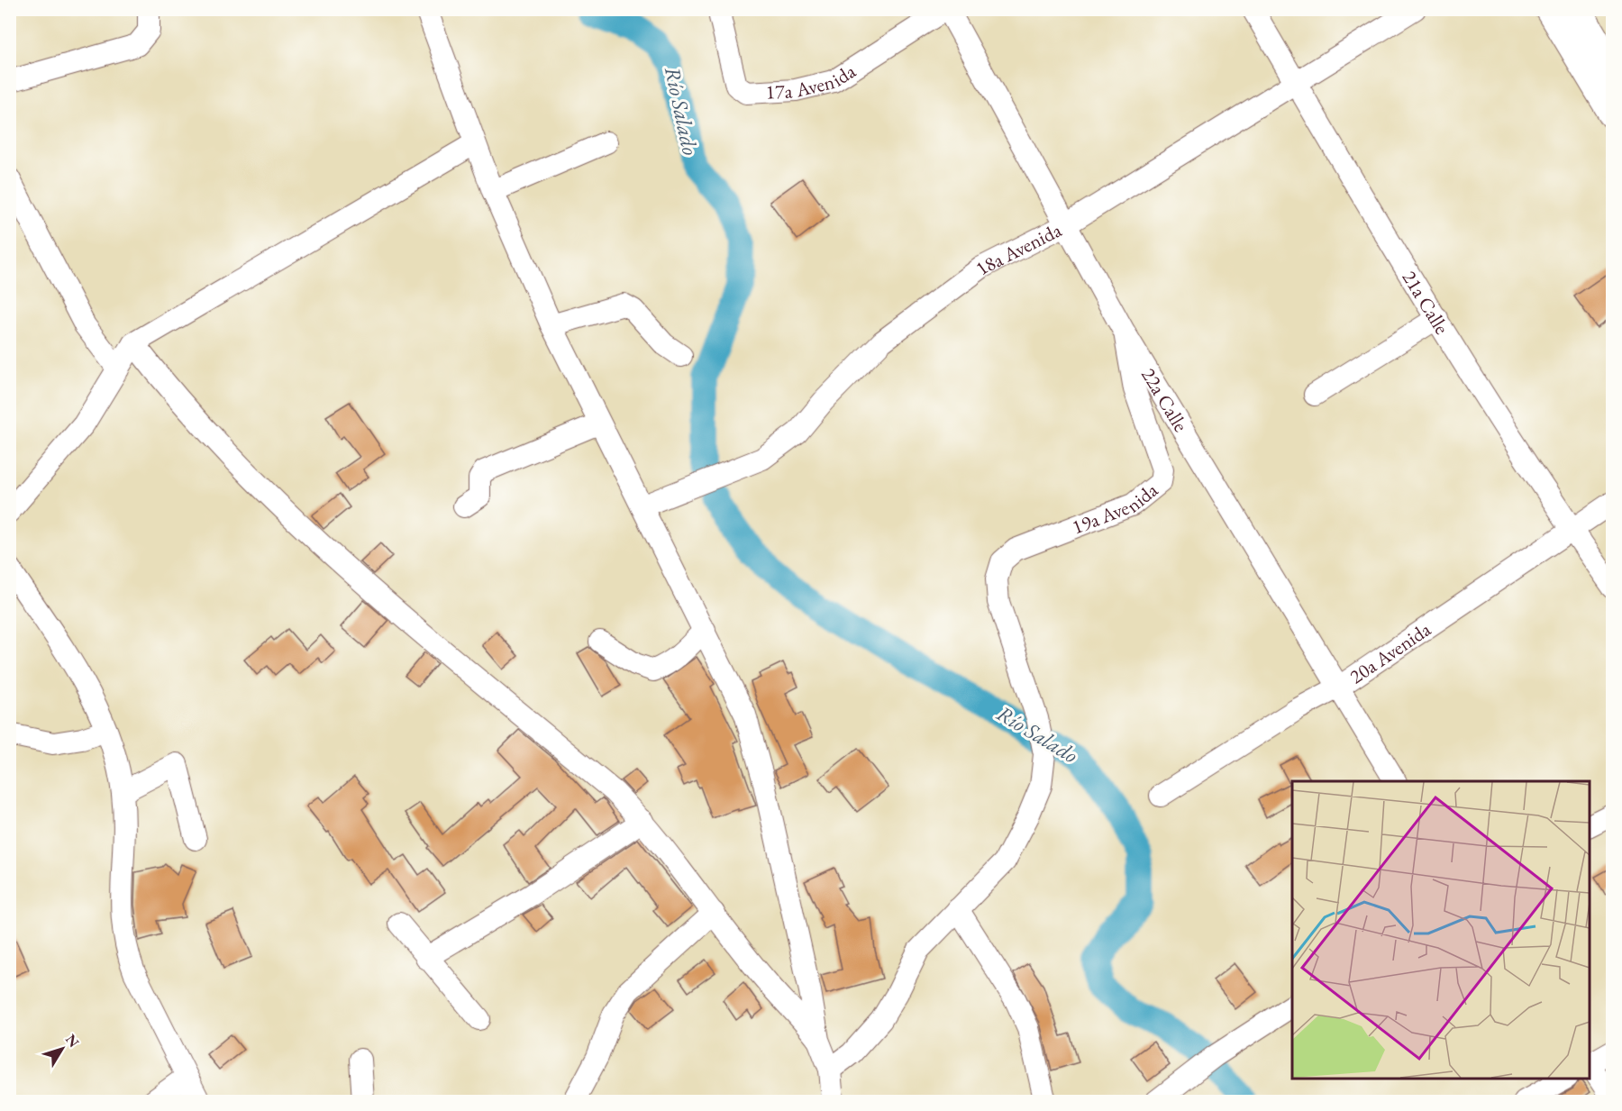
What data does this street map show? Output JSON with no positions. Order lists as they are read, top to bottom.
{
  "streets": {
    "street": [
      "17a Avenida",
      "18a Avenida",
      "21a Calle",
      "22a Calle",
      "19a Avenida",
      "20a Avenida"
    ]
  },
  "crossings": [
    ["17a Avenida", "22a Calle"],
    ["18a Avenida", "21a Calle"],
    ["18a Avenida", "22a Calle"],
    ["21a Calle", "20a Avenida"],
    ["22a Calle", "19a Avenida"],
    ["22a Calle", "20a Avenida"]
  ],
  "water": ["Río Salado"],
  "north": "top right"
}
